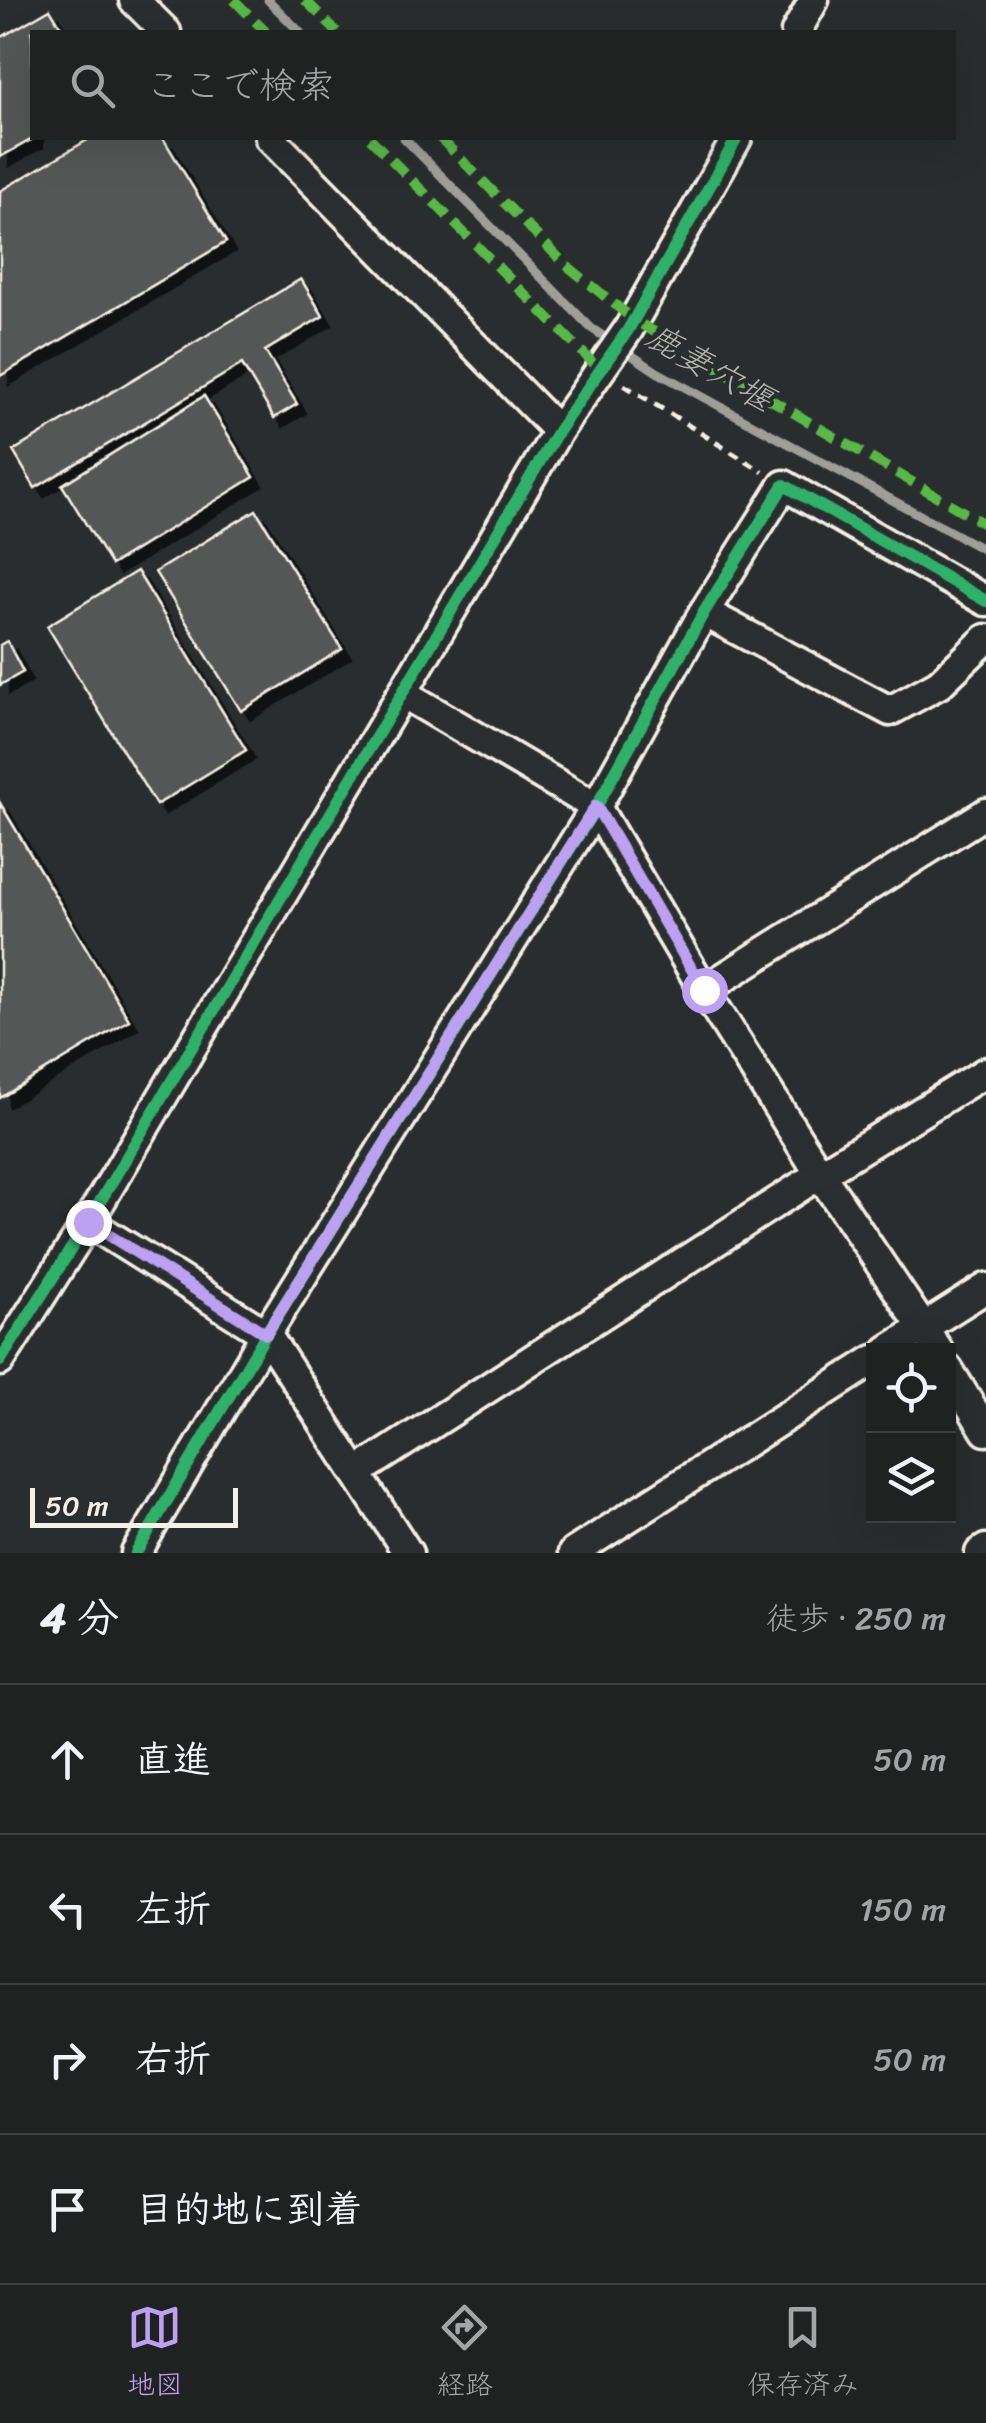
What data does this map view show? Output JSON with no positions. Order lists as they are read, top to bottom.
{
  "water": ["鹿妻穴堰"],
  "scale_bar": "50 m",
  "page": {
    "search": "ここで検索",
    "scale": "50 m",
    "heading": ["4 分", "徒歩 · 250 m"],
    "list": [
      ["直進", "50 m"],
      ["左折", "150 m"],
      ["右折", "50 m"],
      "目的地に到着"
    ],
    "nav": ["地図", "経路", "保存済み"]
  }
}
